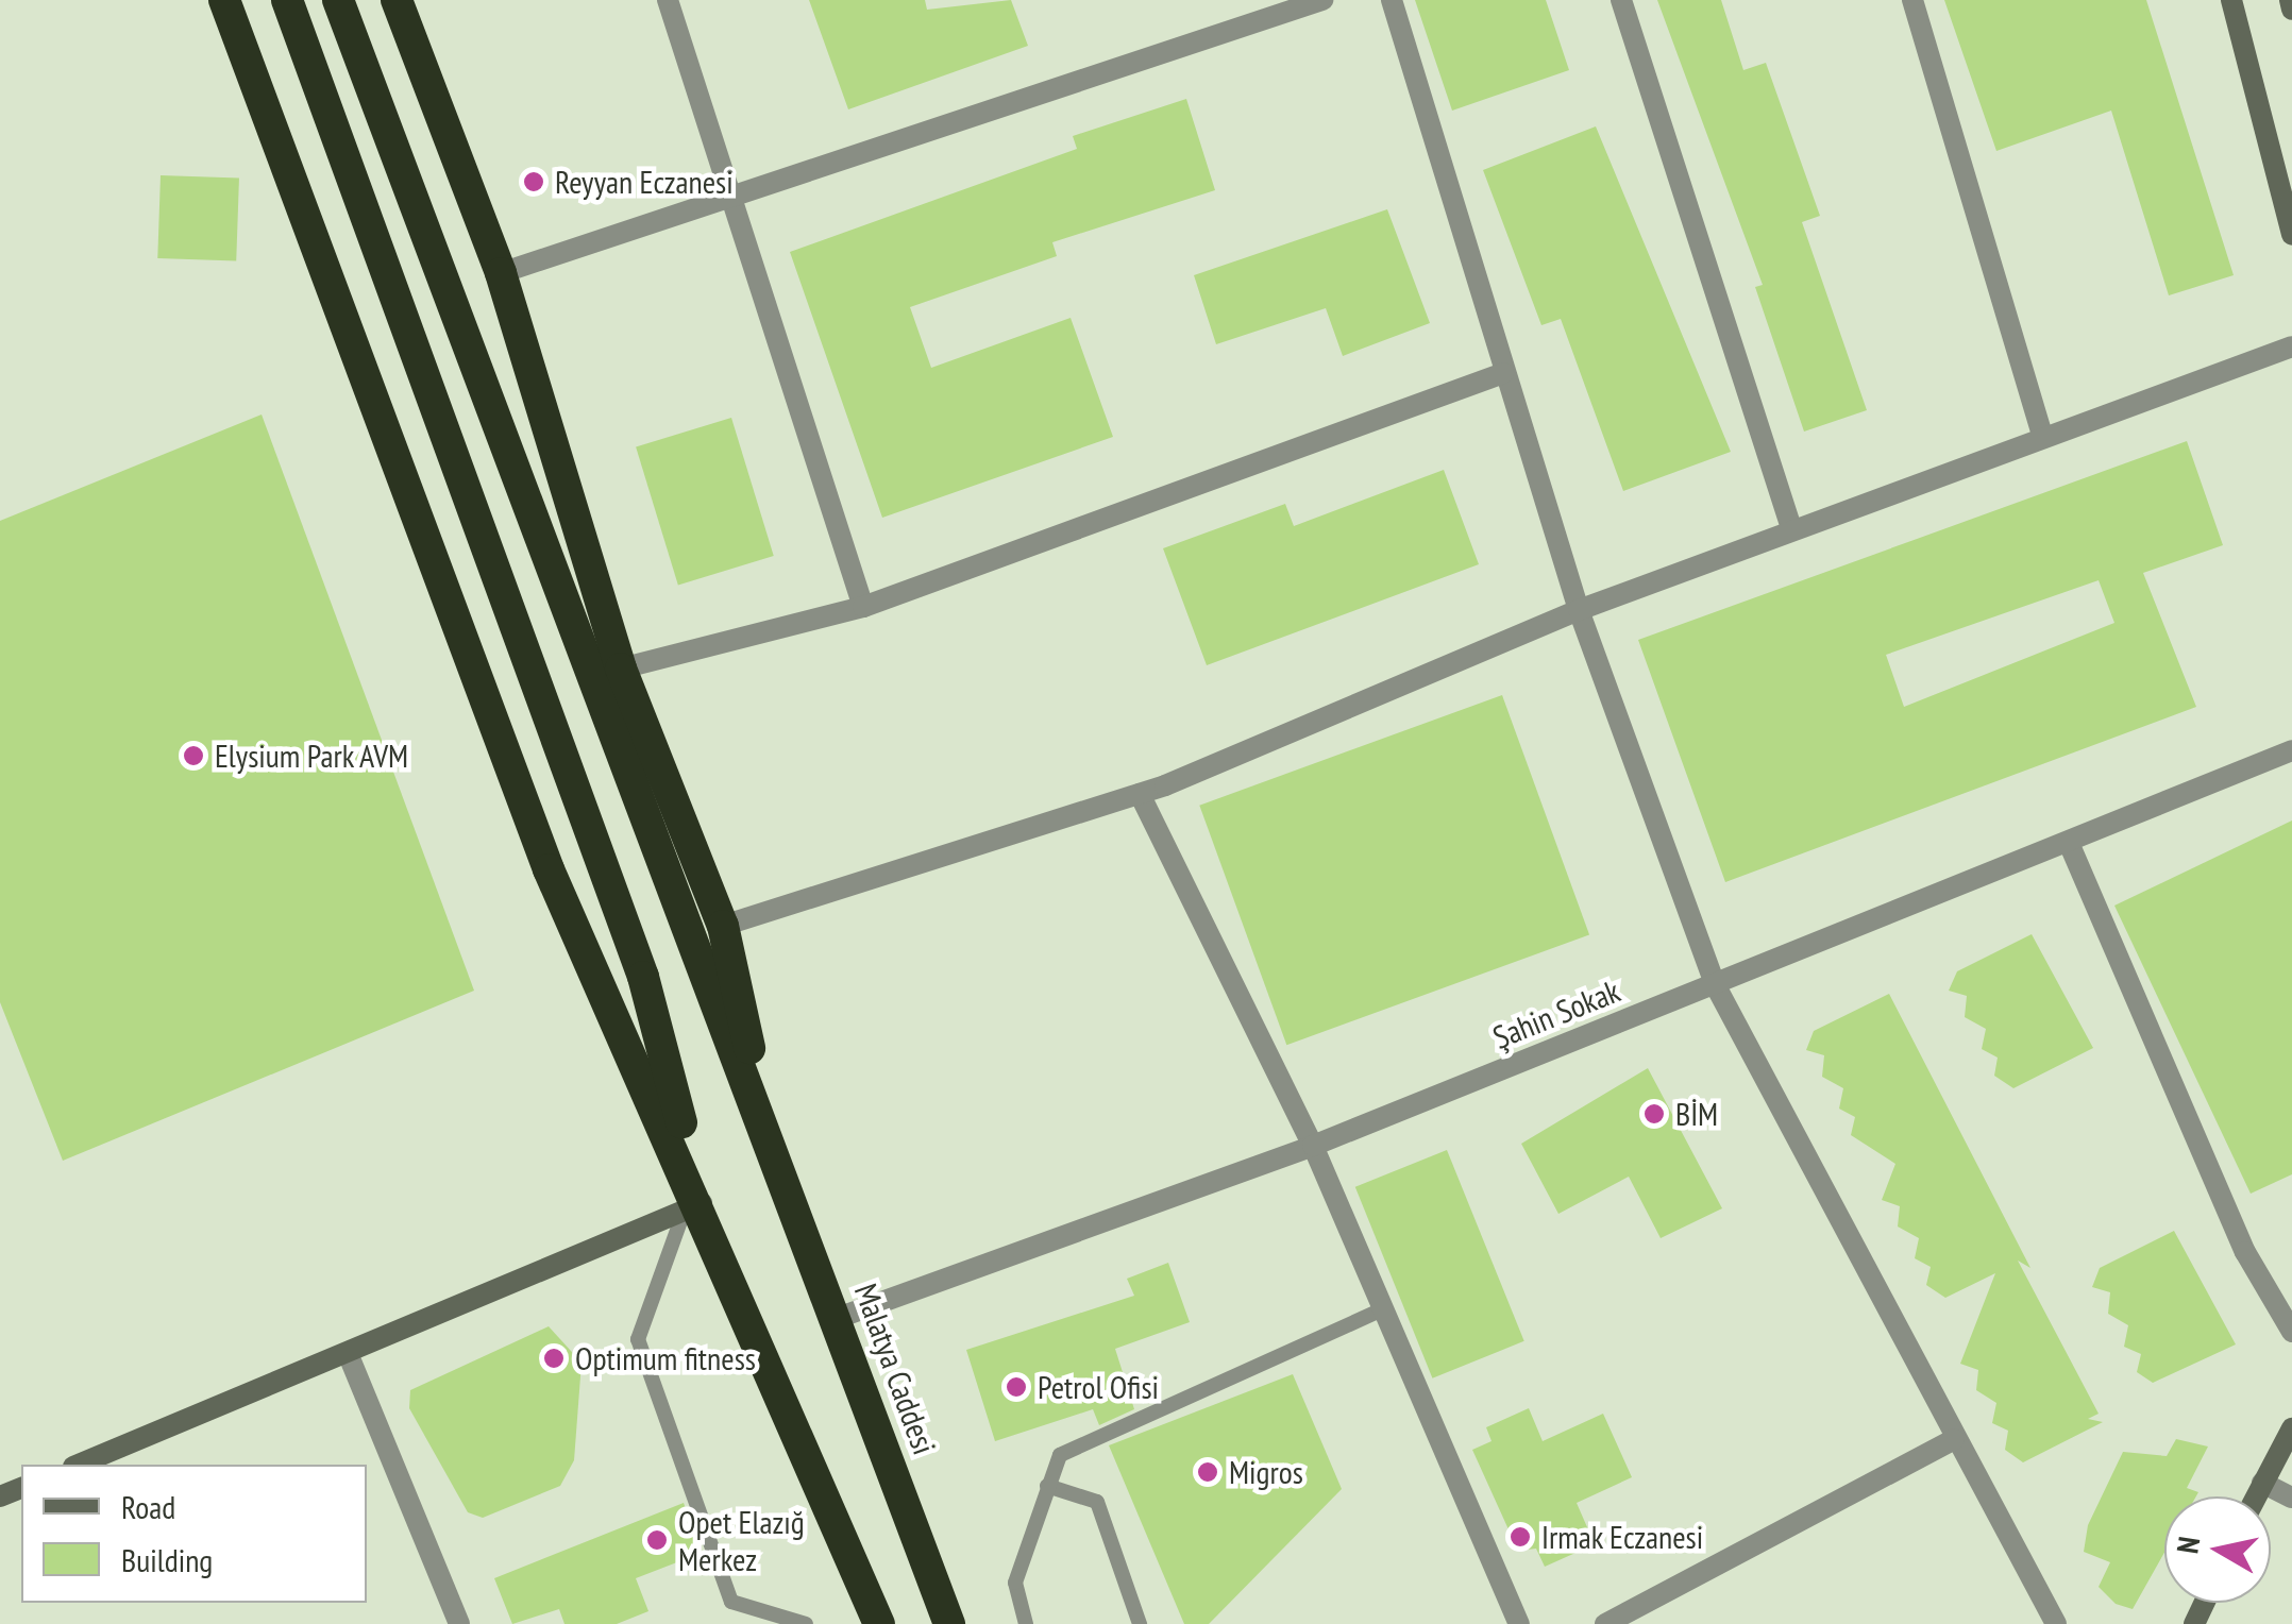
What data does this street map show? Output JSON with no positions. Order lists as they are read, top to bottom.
{
  "streets": {
    "highway": ["Malatya Caddesi"],
    "street": ["Şahin Sokak"]
  },
  "crossings": [
    ["Şahin Sokak", "Malatya Caddesi"]
  ],
  "places": [
    "Reyyan Eczanesi",
    "Elysium Park AVM",
    "BİM",
    "Optimum fitness",
    "Petrol Ofisi",
    "Migros",
    "Irmak Eczanesi",
    "Opet Elazığ Merkez"
  ],
  "legend": ["Road", "Building"],
  "north": "left"
}
